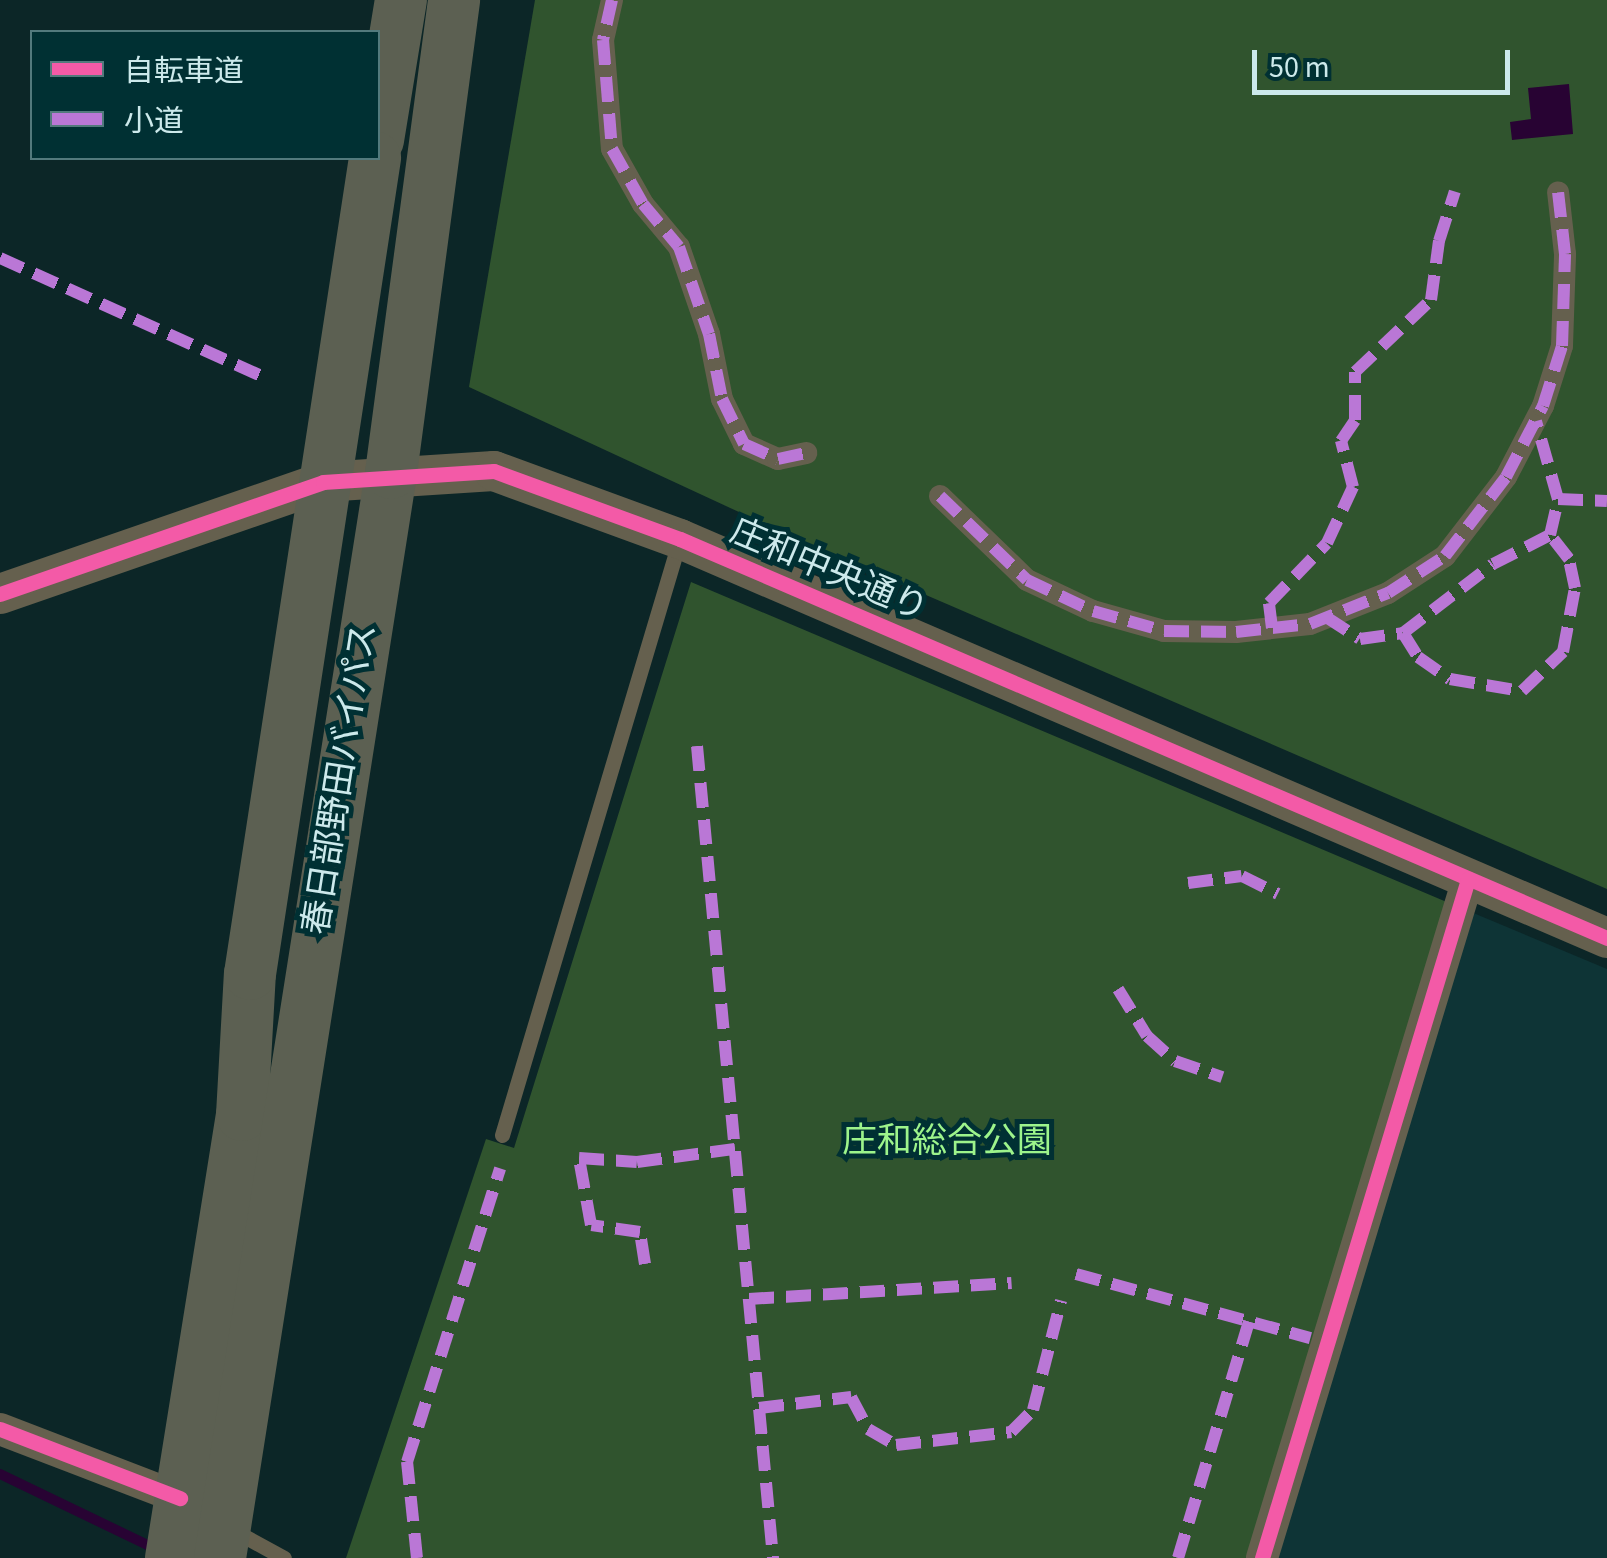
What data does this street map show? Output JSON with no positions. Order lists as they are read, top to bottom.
{
  "streets": {
    "highway": ["春日部野田バイパス"],
    "street": ["庄和中央通り"]
  },
  "crossings": [
    ["庄和中央通り", "春日部野田バイパス"]
  ],
  "parks": ["庄和総合公園"],
  "legend": ["自転車道", "小道"],
  "scale_bar": "50 m"
}
